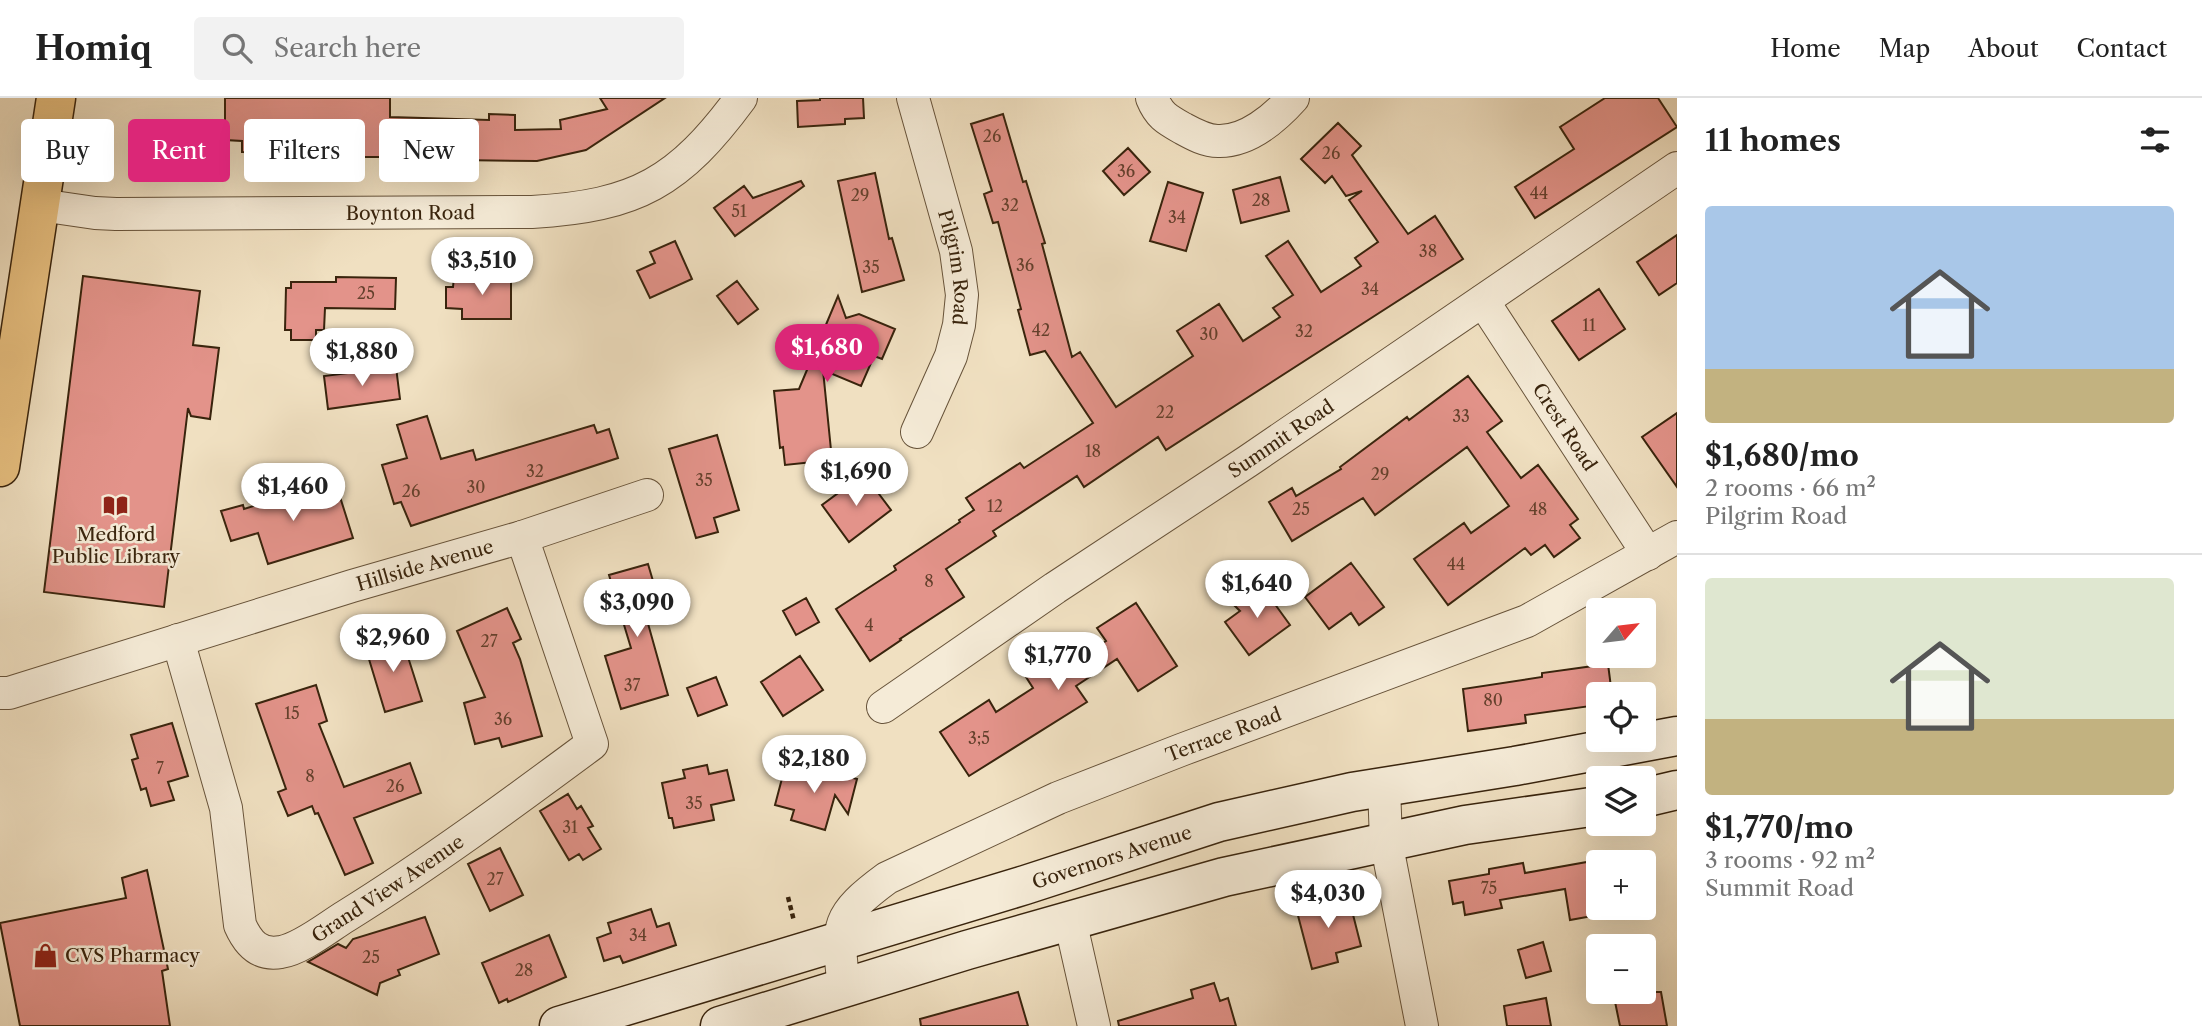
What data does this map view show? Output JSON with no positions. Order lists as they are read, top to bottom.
{
  "streets": {
    "street": [
      "Boynton Road",
      "Pilgrim Road",
      "Crest Road",
      "Summit Road",
      "Hillside Avenue",
      "Terrace Road",
      "Governors Avenue",
      "Grand View Avenue"
    ]
  },
  "crossings": [
    ["Crest Road", "Summit Road"],
    ["Crest Road", "Terrace Road"],
    ["Hillside Avenue", "Grand View Avenue"],
    ["Terrace Road", "Governors Avenue"]
  ],
  "places": {
    "library": ["Medford Public Library"],
    "shop": ["CVS Pharmacy"]
  },
  "house_numbers": [
    "26",
    "26",
    "36",
    "44",
    "29",
    "28",
    "32",
    "51",
    "34",
    "38",
    "36",
    "35",
    "34",
    "25",
    "11",
    "42",
    "32",
    "30",
    "22",
    "33",
    "18",
    "32",
    "29",
    "35",
    "30",
    "26",
    "12",
    "25",
    "48",
    "44",
    "8",
    "4",
    "27",
    "37",
    "80",
    "15",
    "36",
    "3;5",
    "7",
    "8",
    "26",
    "35",
    "31",
    "27",
    "75",
    "34",
    "25",
    "28"
  ],
  "north": "top right",
  "page": {
    "header": "Homiq",
    "search": "Search here",
    "nav": [
      "Home",
      "Map",
      "About",
      "Contact"
    ],
    "heading": "11 homes",
    "chip": [
      "Buy",
      "Rent",
      "Filters",
      "New"
    ],
    "list": [
      {
        "name": "$1,680/mo",
        "note": "2 rooms · 66 m² · Pilgrim Road"
      },
      {
        "name": "$1,770/mo",
        "note": "3 rooms · 92 m² · Summit Road"
      }
    ],
    "price": [
      "$3,510",
      "$1,680",
      "$1,880",
      "$1,690",
      "$1,460",
      "$1,640",
      "$3,090",
      "$2,960",
      "$1,770",
      "$2,180",
      "$4,030"
    ],
    "map_buttons": ["+", "−"]
  }
}
